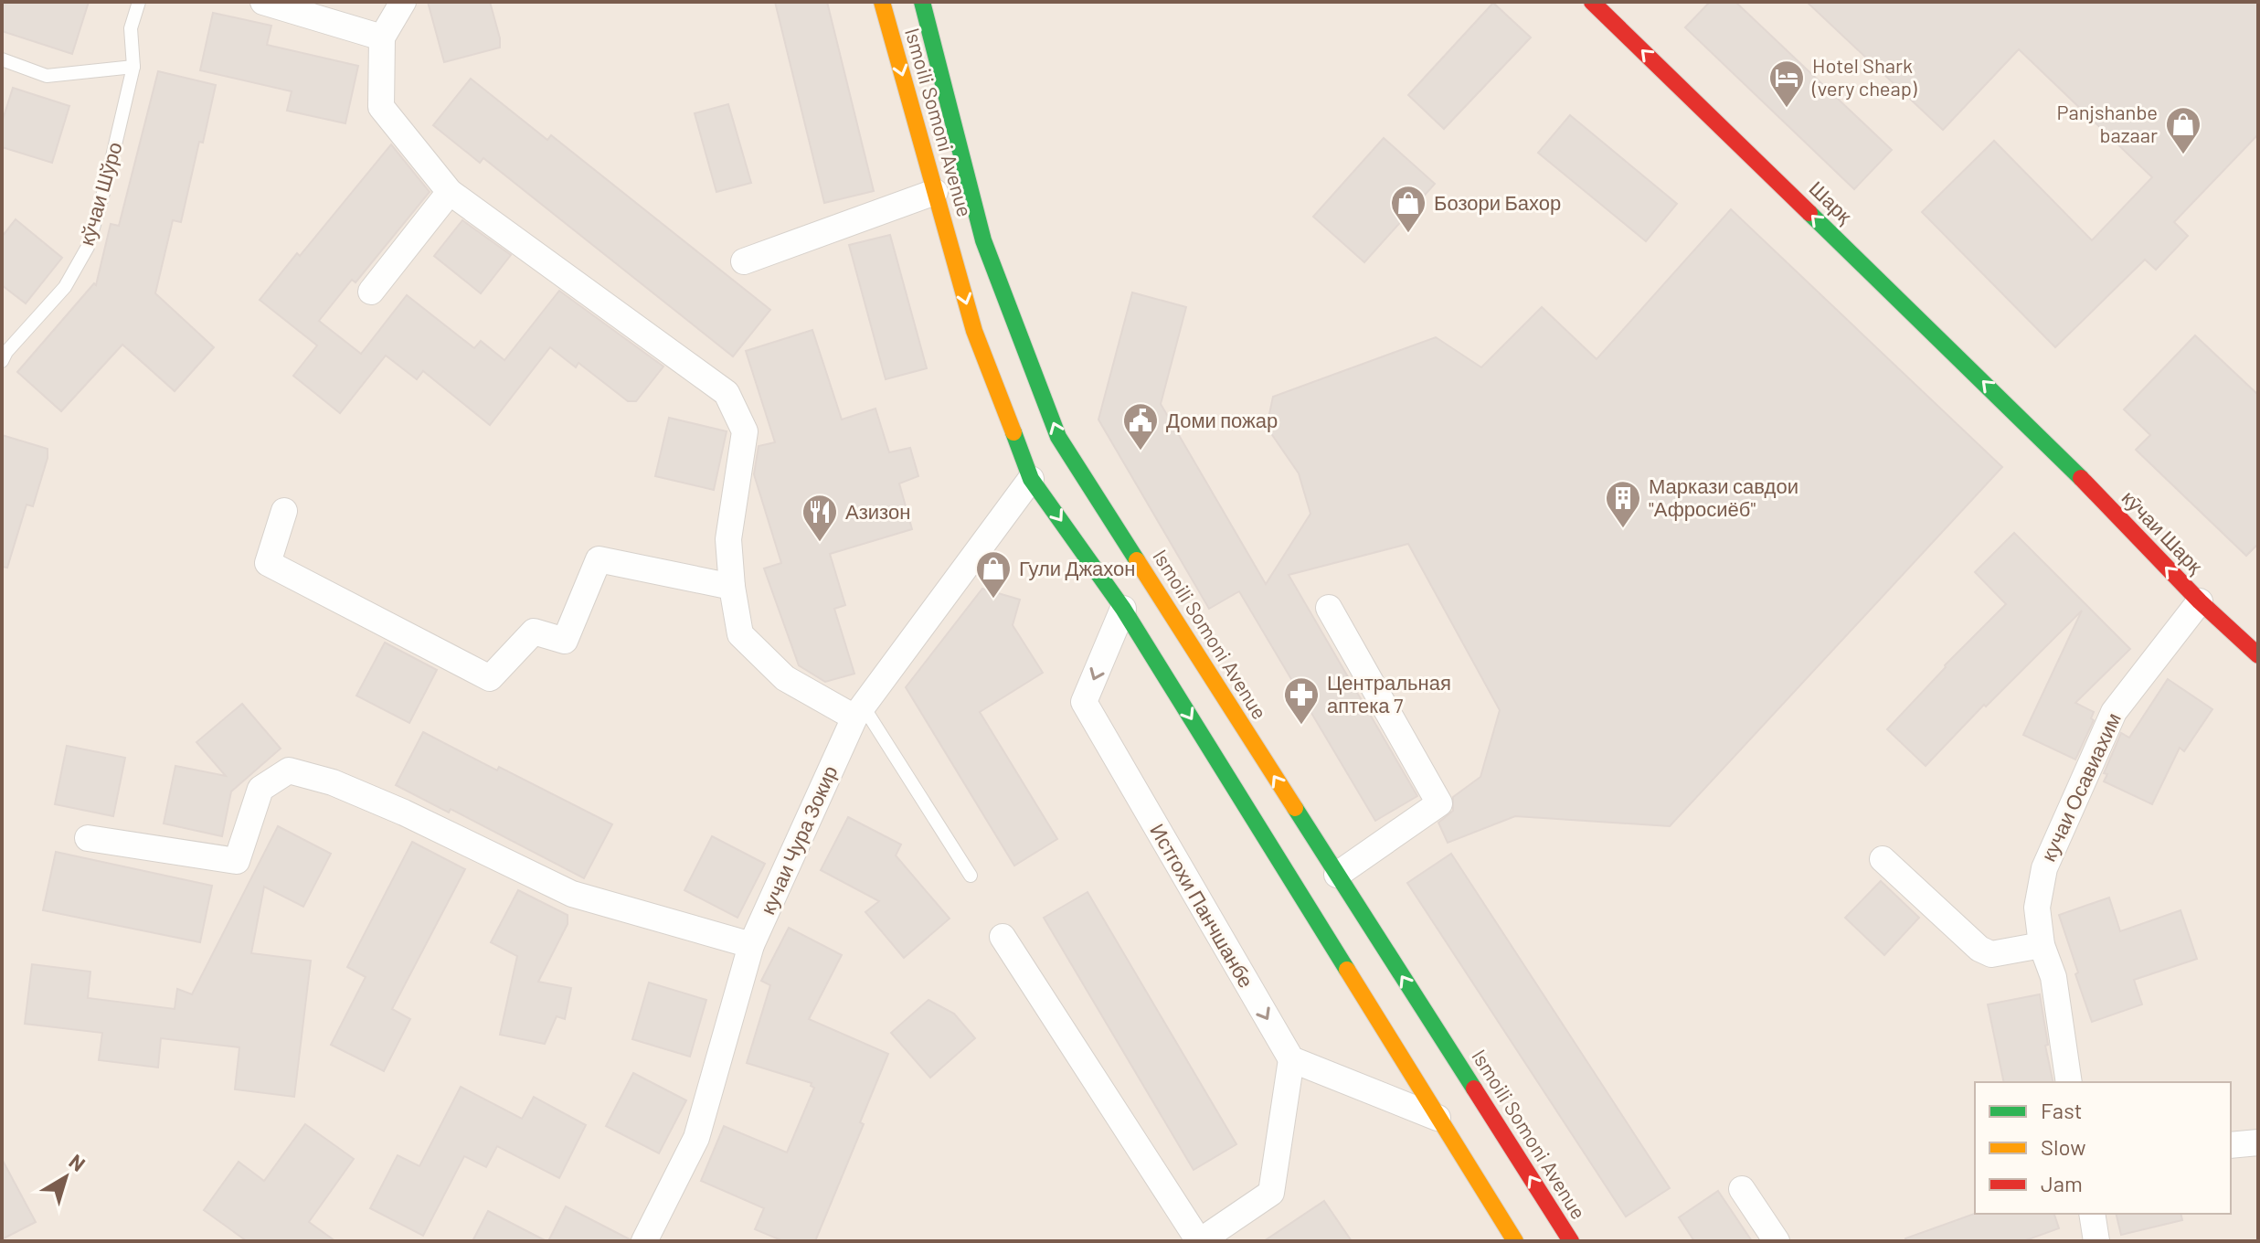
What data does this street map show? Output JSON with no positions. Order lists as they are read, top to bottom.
{
  "streets": {
    "main road": ["Ismoili Somoni Avenue", "Шарқ", "кӯчаи Шарқ"],
    "street": ["кучаи Осавиахим", "кучаи Чура Зокир", "Истгохи Панчшанбе"],
    "lane": ["кўчаи Шўро"]
  },
  "crossings": [
    ["Ismoili Somoni Avenue", "кучаи Чура Зокир"],
    ["Ismoili Somoni Avenue", "Истгохи Панчшанбе"],
    ["Шарқ", "кӯчаи Шарқ"],
    ["кӯчаи Шарқ", "кучаи Осавиахим"]
  ],
  "one_way": ["Шарқ", "кӯчаи Шарқ"],
  "places": {
    "hotel": ["Hotel Shark (very cheap)"],
    "shop": ["Panjshanbe bazaar", "Бозори Бахор", "Гули Джахон"],
    "public building": ["Доми пожар"],
    "building": ["Маркази савдои \"Афросиёб\""],
    "restaurant": ["Азизон"],
    "pharmacy": ["Центральная аптека 7"]
  },
  "legend": ["Fast", "Slow", "Jam"],
  "north": "top right"
}
